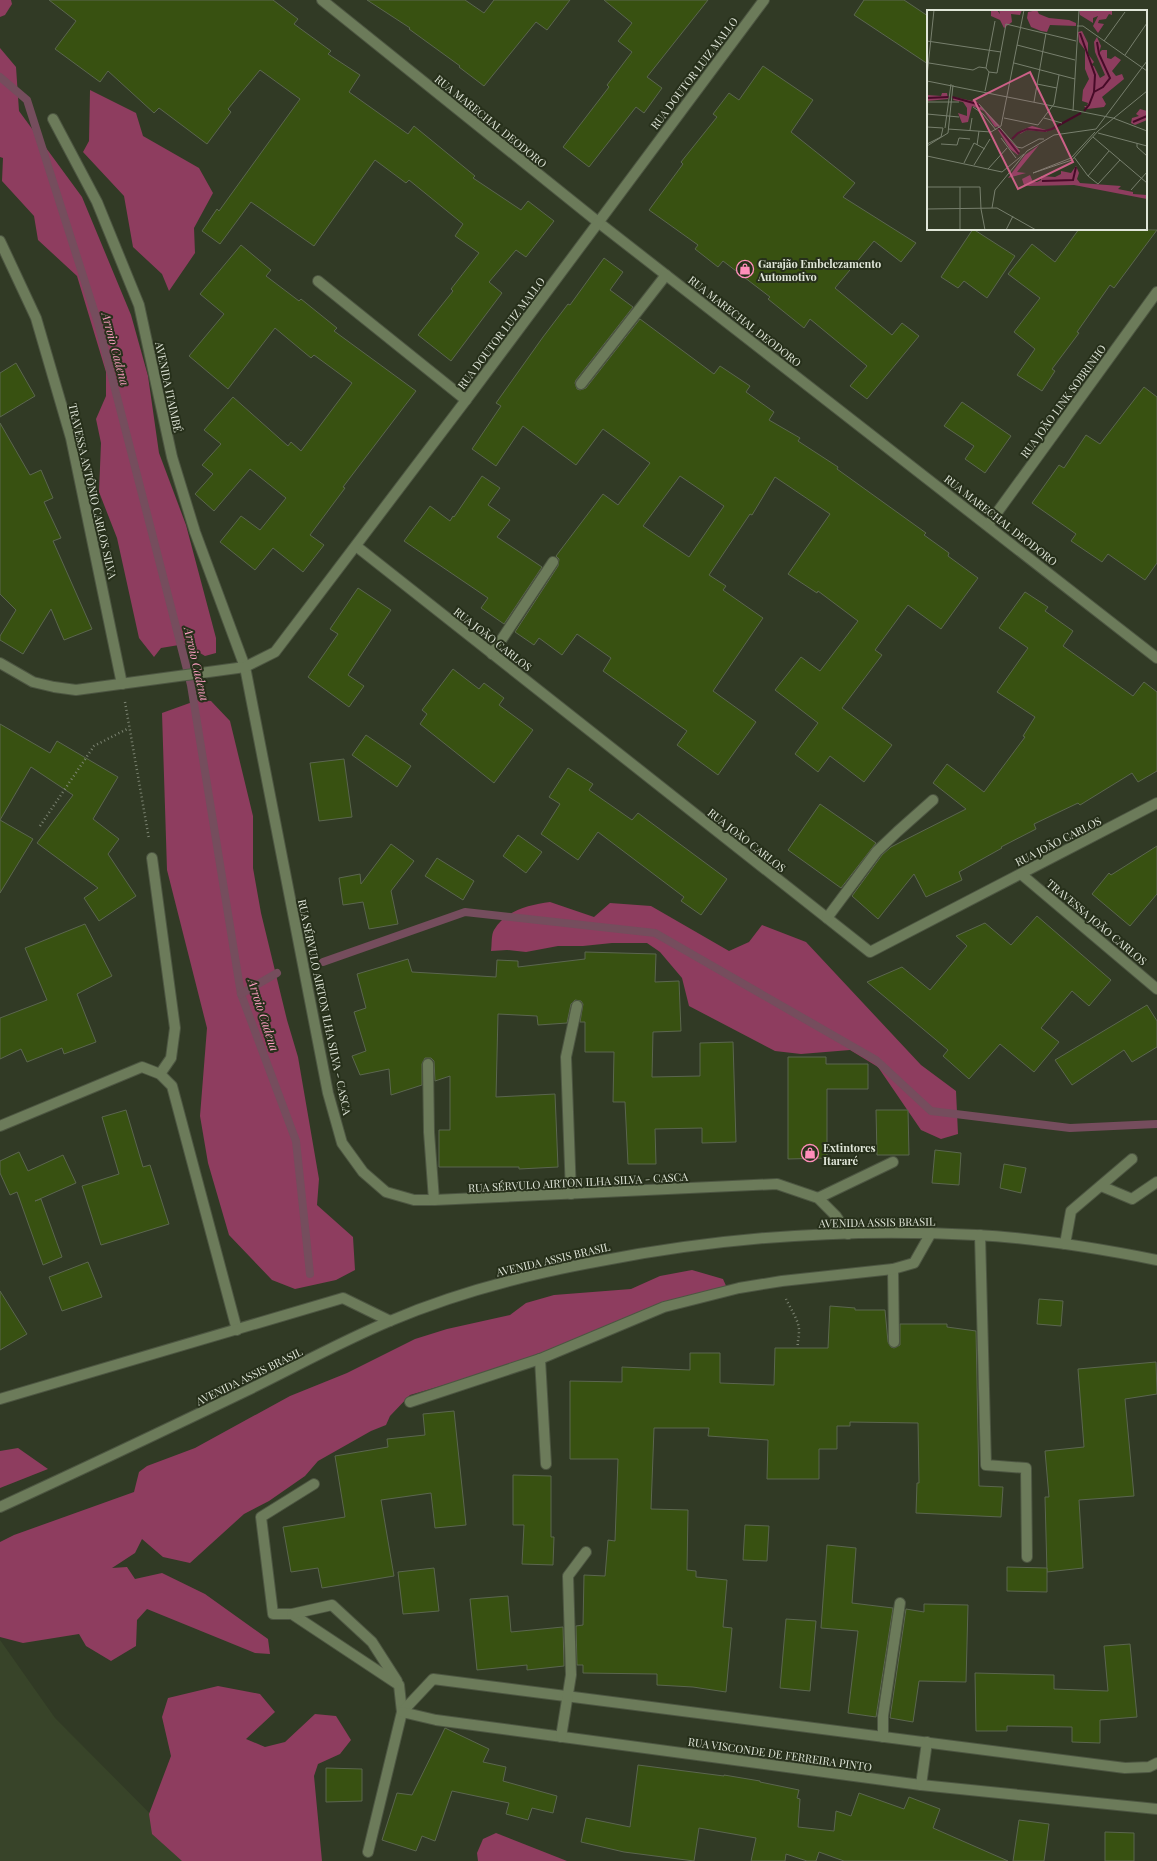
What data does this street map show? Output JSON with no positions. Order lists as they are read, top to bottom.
{
  "streets": {
    "street": [
      "RUA DOUTOR LUIZ MALLO",
      "RUA MARECHAL DEODORO",
      "AVENIDA ITAIMBÉ",
      "RUA JOÃO LINK SOBRINHO",
      "TRAVESSA ANTÔNIO CARLOS SILVA",
      "RUA JOÃO CARLOS",
      "TRAVESSA JOÃO CARLOS",
      "RUA SÉRVULO AIRTON ILHA SILVA - CASCA",
      "AVENIDA ASSIS BRASIL",
      "RUA VISCONDE DE FERREIRA PINTO"
    ]
  },
  "crossings": [
    ["RUA DOUTOR LUIZ MALLO", "RUA MARECHAL DEODORO"],
    ["RUA DOUTOR LUIZ MALLO", "AVENIDA ITAIMBÉ"],
    ["RUA DOUTOR LUIZ MALLO", "TRAVESSA ANTÔNIO CARLOS SILVA"],
    ["RUA DOUTOR LUIZ MALLO", "RUA JOÃO CARLOS"],
    ["RUA DOUTOR LUIZ MALLO", "RUA SÉRVULO AIRTON ILHA SILVA - CASCA"],
    ["RUA MARECHAL DEODORO", "RUA JOÃO LINK SOBRINHO"],
    ["AVENIDA ITAIMBÉ", "RUA SÉRVULO AIRTON ILHA SILVA - CASCA"],
    ["RUA JOÃO CARLOS", "TRAVESSA JOÃO CARLOS"],
    ["RUA SÉRVULO AIRTON ILHA SILVA - CASCA", "AVENIDA ASSIS BRASIL"]
  ],
  "water": ["Arroio Cadena"],
  "places": {
    "shop": ["Garajão Embelezamento Automotivo", "Extintores Itararé"]
  }
}
